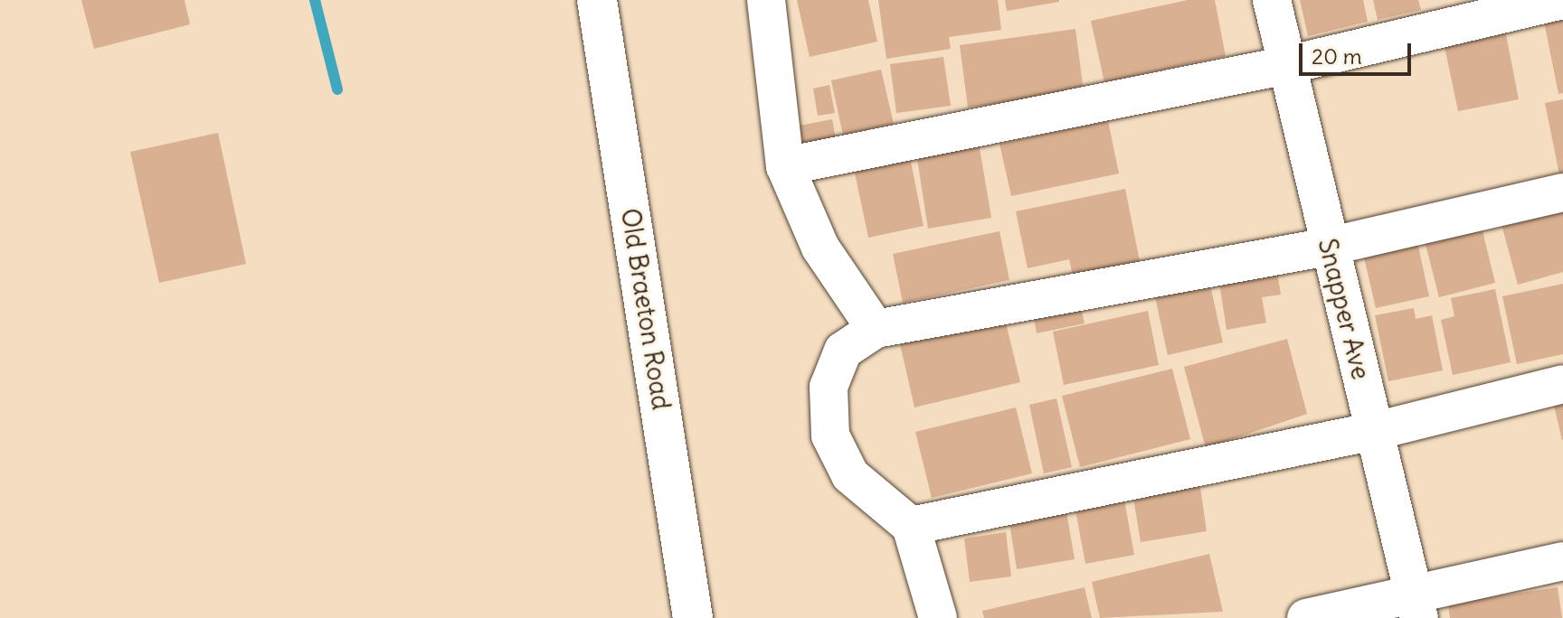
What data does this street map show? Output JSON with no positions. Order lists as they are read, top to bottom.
{
  "streets": {
    "street": ["Old Braeton Road", "Snapper Ave"]
  },
  "scale_bar": "20 m"
}
